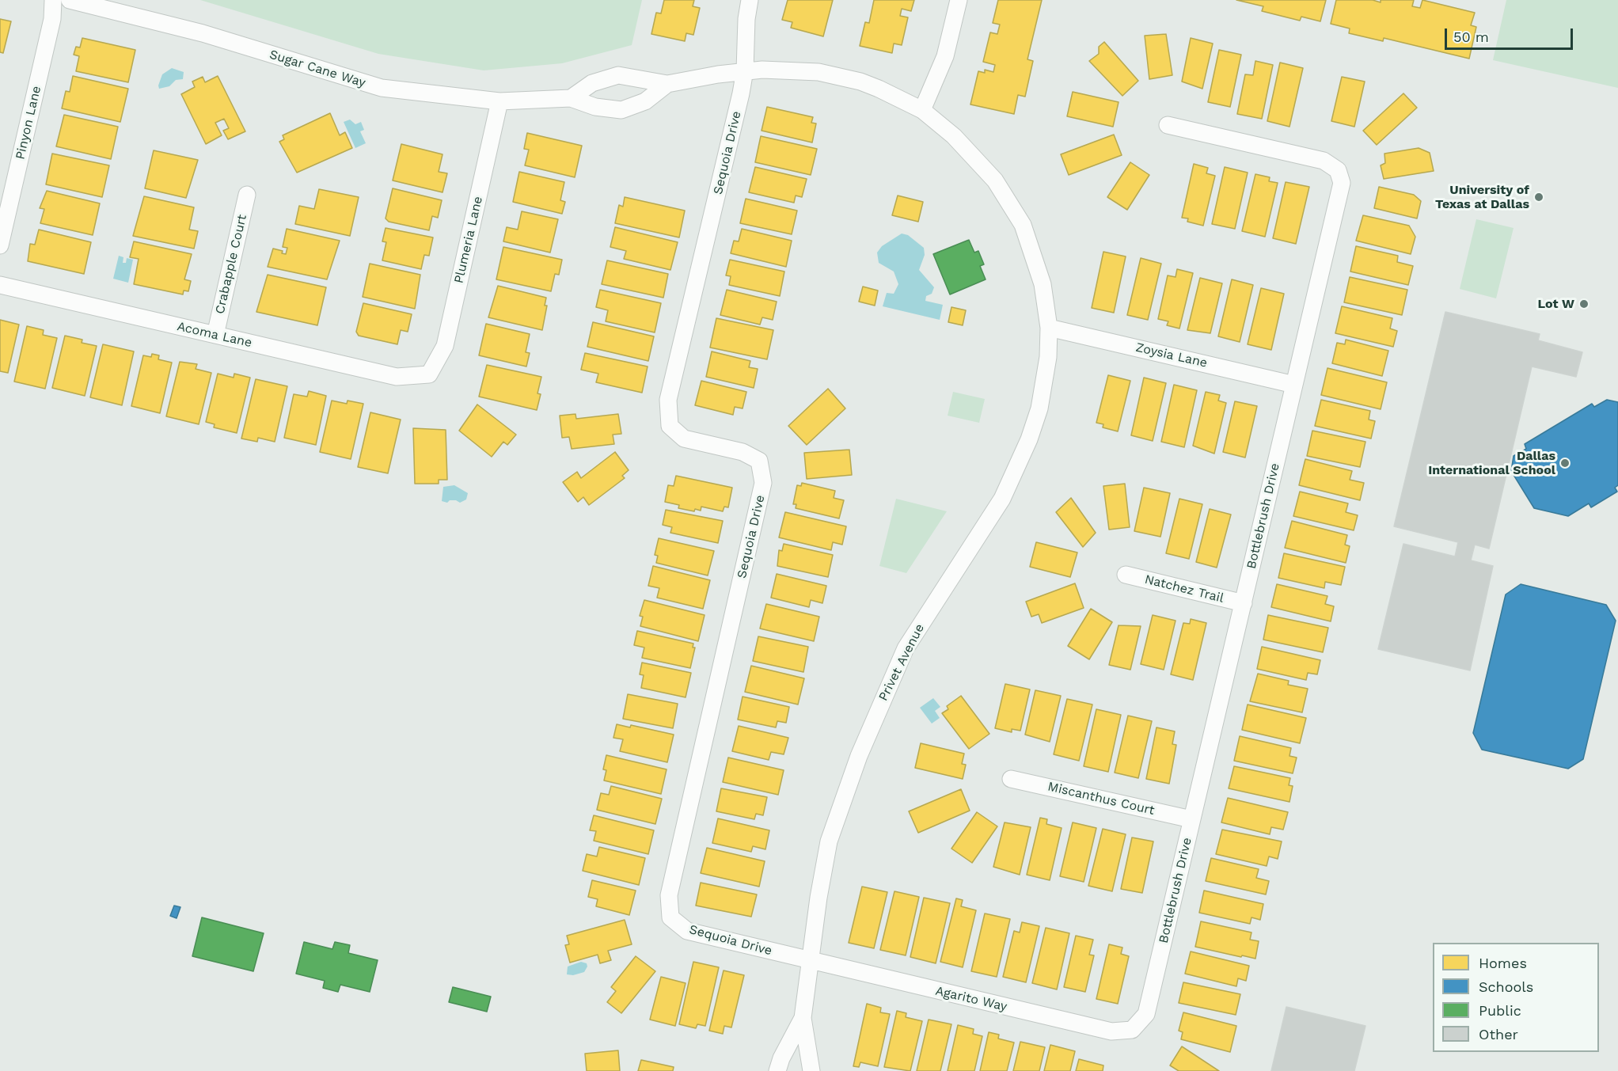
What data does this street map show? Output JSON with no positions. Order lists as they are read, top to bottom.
{
  "streets": {
    "street": [
      "Sugar Cane Way",
      "Pinyon Lane",
      "Sequoia Drive",
      "Plumeria Lane",
      "Crabapple Court",
      "Acoma Lane",
      "Zoysia Lane",
      "Bottlebrush Drive",
      "Natchez Trail",
      "Privet Avenue",
      "Miscanthus Court",
      "Agarito Way"
    ]
  },
  "crossings": [
    ["Sugar Cane Way", "Plumeria Lane"],
    ["Sequoia Drive", "Privet Avenue"],
    ["Sequoia Drive", "Agarito Way"],
    ["Plumeria Lane", "Acoma Lane"],
    ["Crabapple Court", "Acoma Lane"],
    ["Zoysia Lane", "Bottlebrush Drive"],
    ["Zoysia Lane", "Privet Avenue"],
    ["Bottlebrush Drive", "Natchez Trail"],
    ["Bottlebrush Drive", "Miscanthus Court"],
    ["Bottlebrush Drive", "Agarito Way"],
    ["Privet Avenue", "Agarito Way"]
  ],
  "places": ["University of Texas at Dallas", "Lot W", "Dallas International School"],
  "legend": [
    "Homes",
    "Schools",
    "Public",
    "Other"
  ],
  "scale_bar": "50 m"
}
